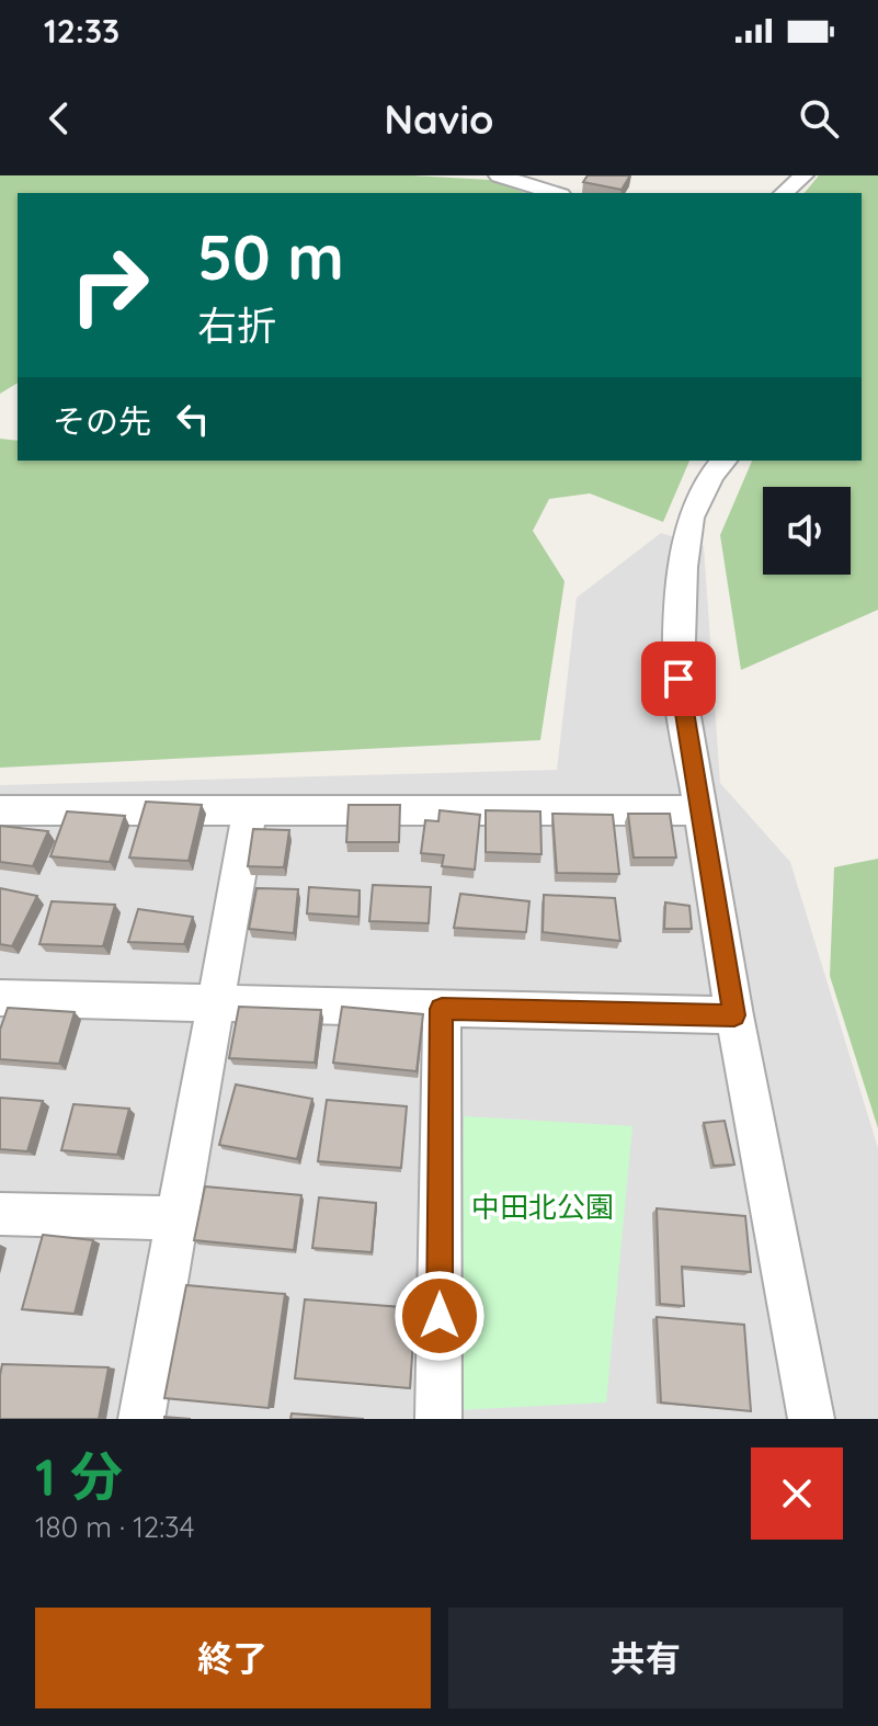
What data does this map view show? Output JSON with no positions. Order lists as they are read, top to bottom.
{
  "parks": ["中田北公園"],
  "page": {
    "status": "12:33",
    "header": "Navio",
    "turn": ["50 m", "右折"],
    "then": "その先",
    "heading": ["1 分", "180 m · 12:34"],
    "buttons": ["終了", "共有"]
  }
}
